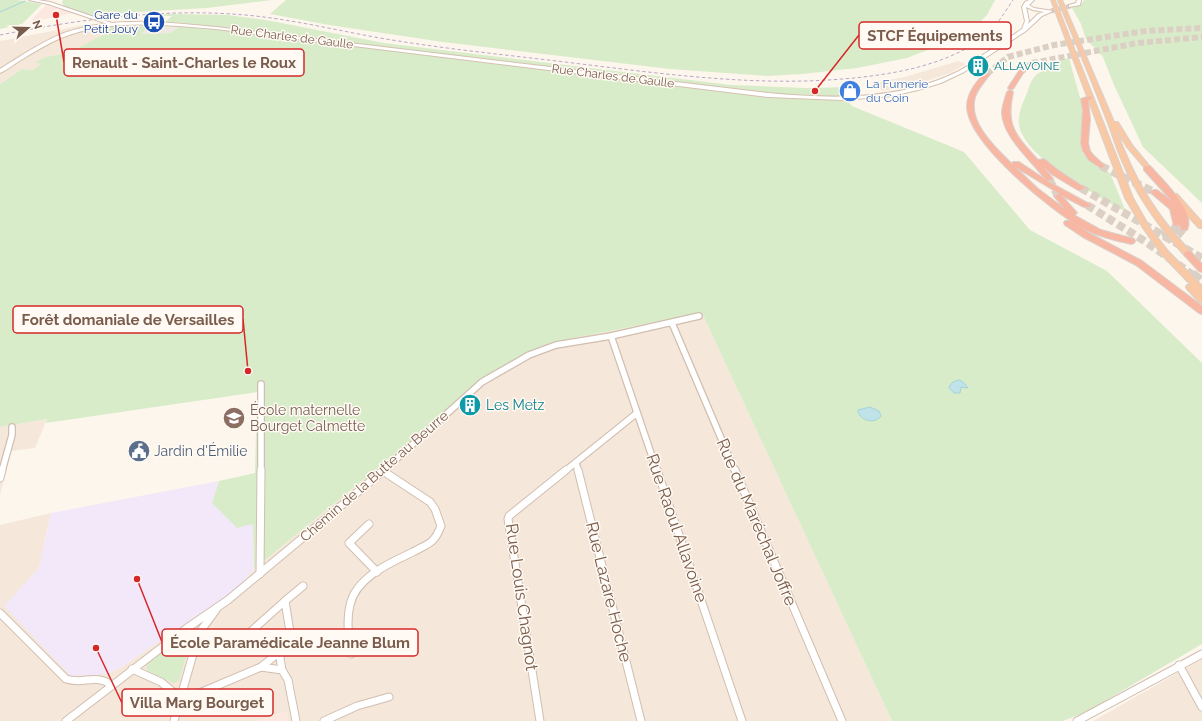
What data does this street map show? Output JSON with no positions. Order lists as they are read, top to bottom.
{
  "streets": {
    "main road": ["Rue Charles de Gaulle"],
    "street": [
      "Chemin de la Butte au Beurre",
      "Rue du Maréchal Joffre",
      "Rue Raoul Allavoine",
      "Rue Lazare Hoche",
      "Rue Louis Chagnot"
    ]
  },
  "crossings": [
    ["Chemin de la Butte au Beurre", "Rue du Maréchal Joffre"],
    ["Chemin de la Butte au Beurre", "Rue Raoul Allavoine"],
    ["Rue Raoul Allavoine", "Rue Louis Chagnot"],
    ["Rue Lazare Hoche", "Rue Louis Chagnot"]
  ],
  "places": {
    "other": [
      "Renault - Saint-Charles le Roux",
      "STCF Équipements",
      "Forêt domaniale de Versailles",
      "École Paramédicale Jeanne Blum",
      "Villa Marg Bourget"
    ],
    "bus stop": ["Gare du Petit Jouy"],
    "building": ["ALLAVOINE", "Les Metz"],
    "shop": ["La Fumerie du Coin"],
    "school or university": ["École maternelle Bourget Calmette"],
    "public building": ["Jardin d'Émilie"]
  },
  "north": "right"
}
